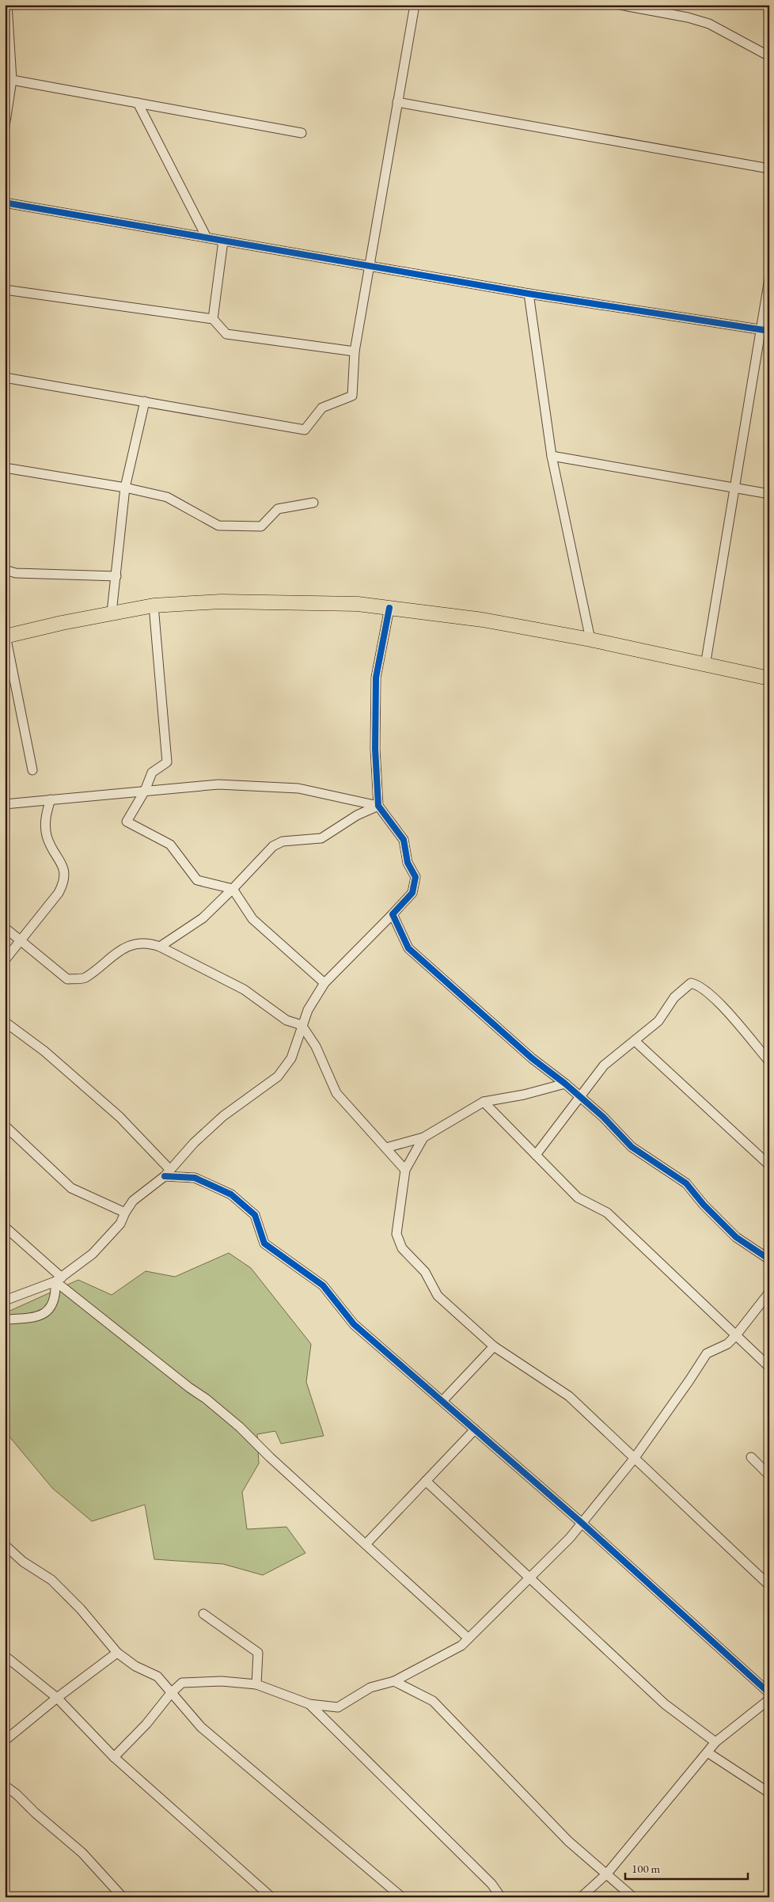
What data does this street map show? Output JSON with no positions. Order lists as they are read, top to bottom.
{
  "scale_bar": "100 m"
}
